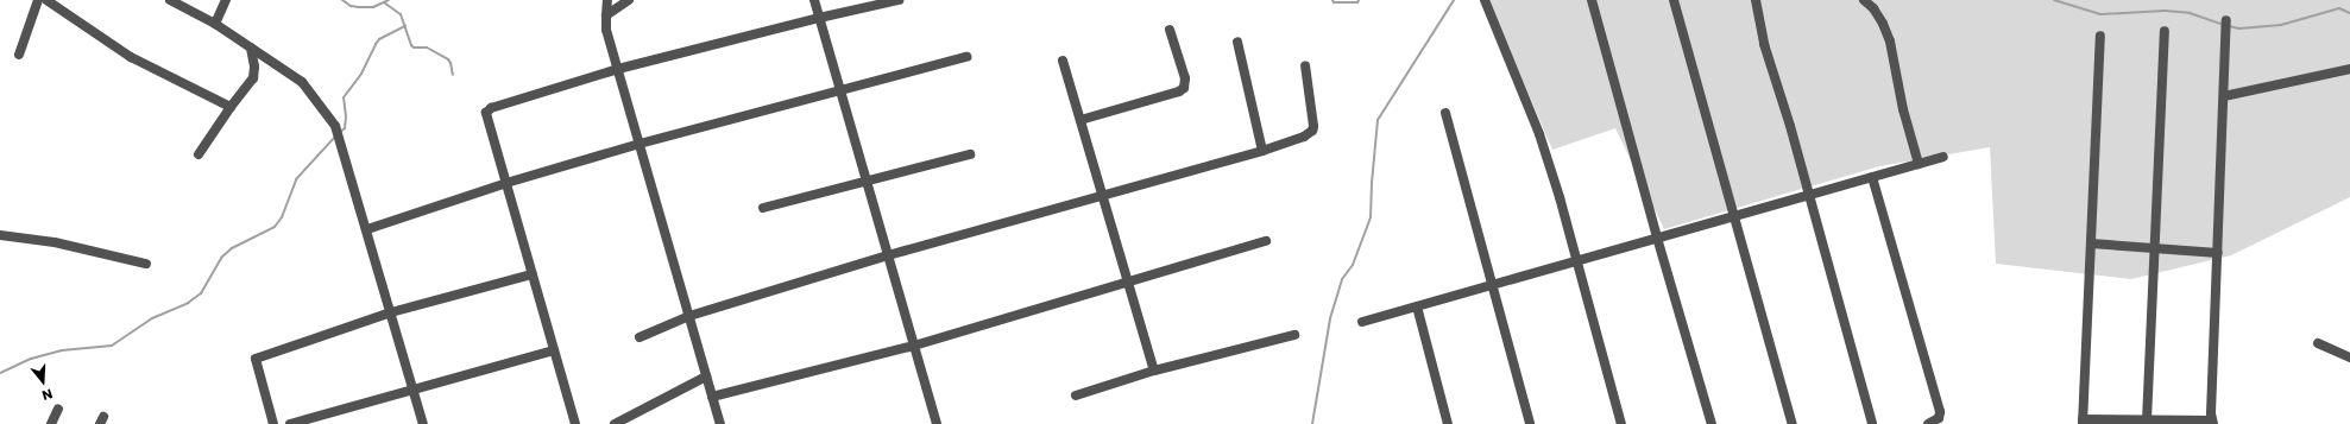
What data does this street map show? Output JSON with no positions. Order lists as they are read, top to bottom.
{
  "north": "bottom"
}
